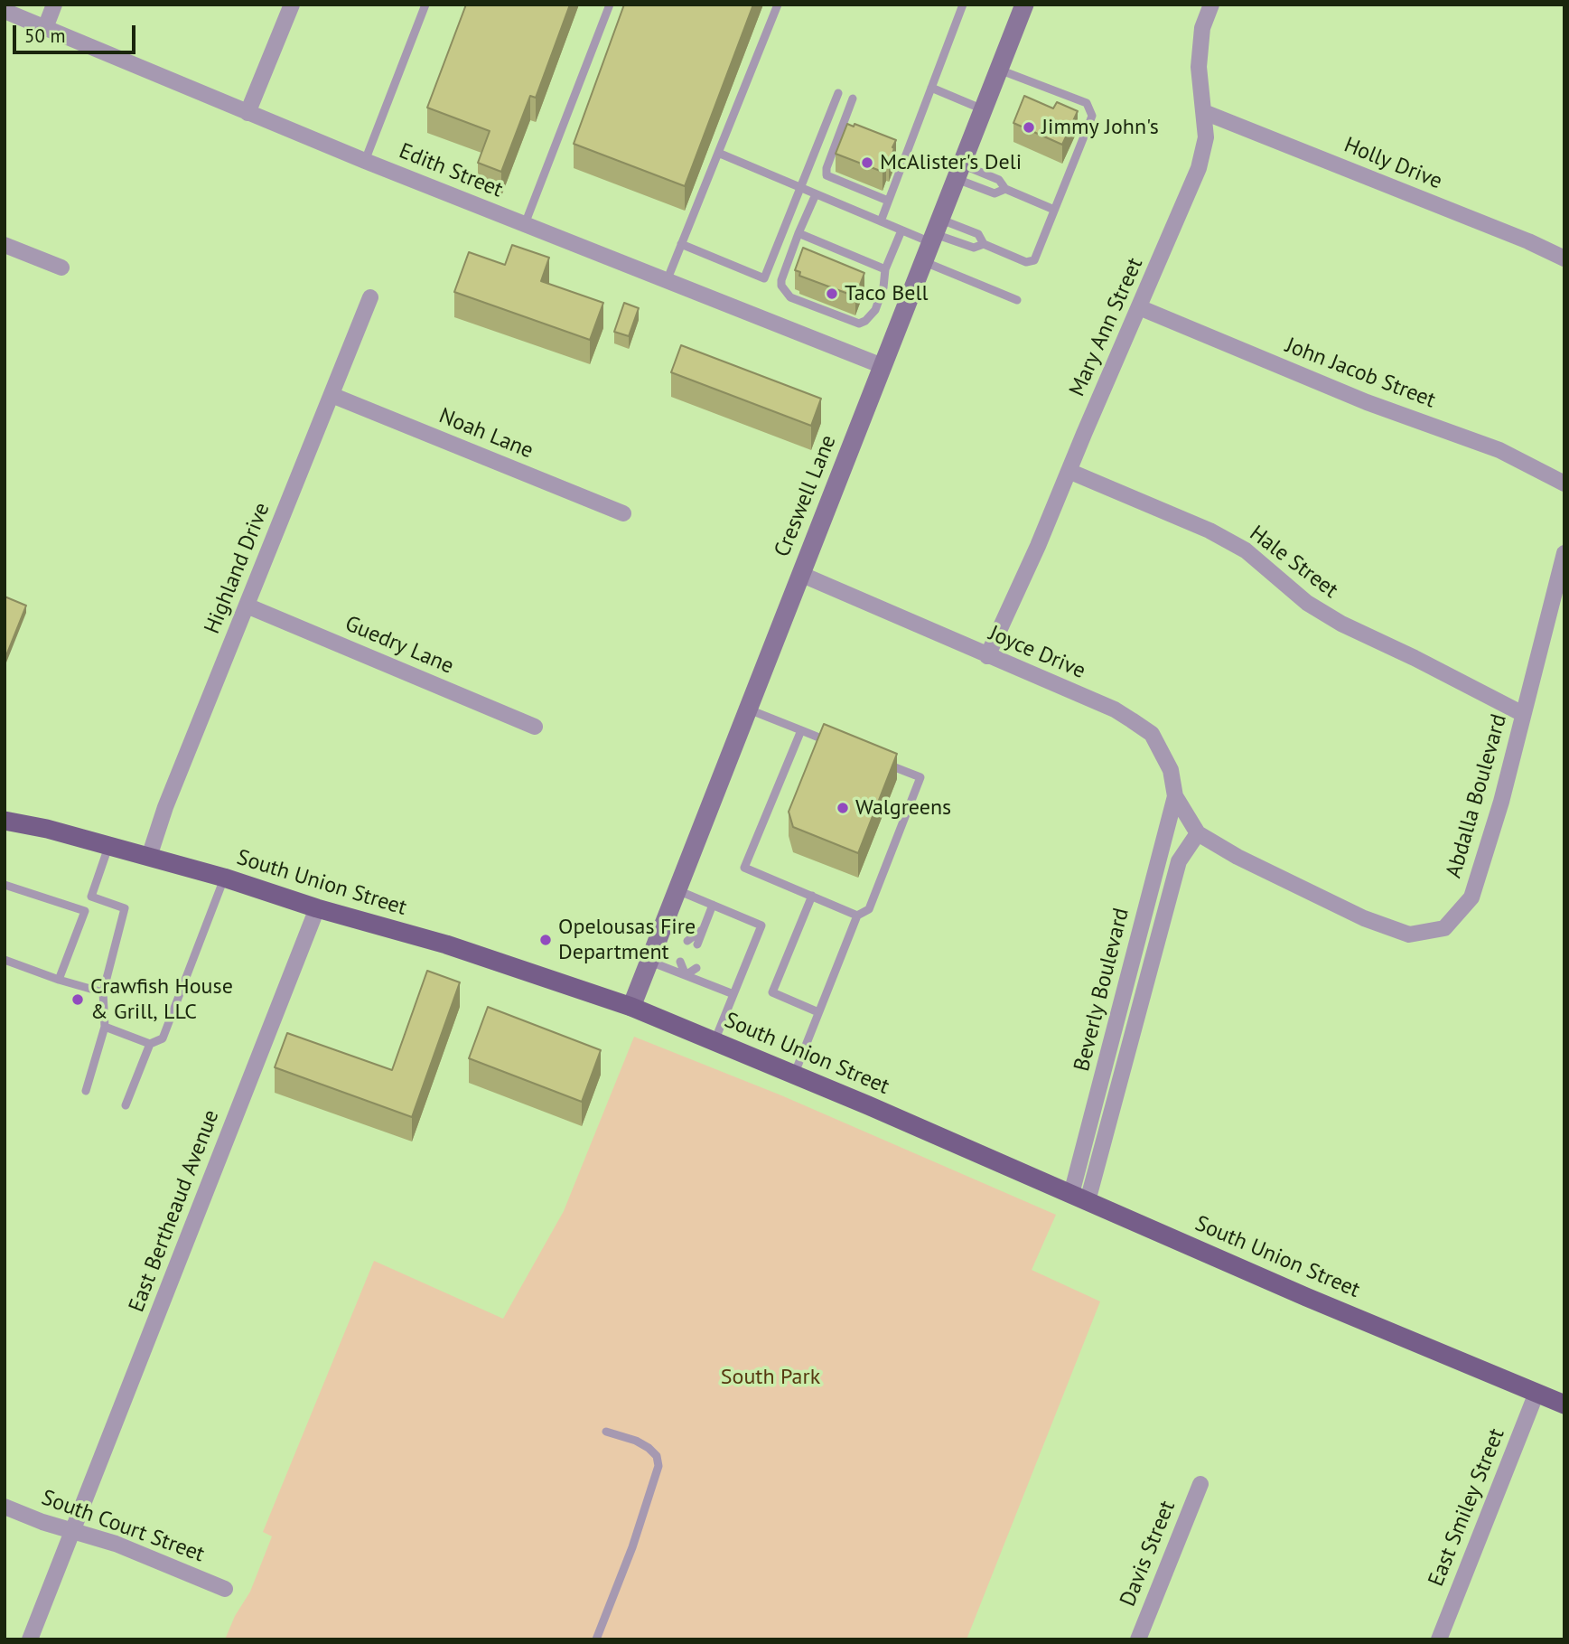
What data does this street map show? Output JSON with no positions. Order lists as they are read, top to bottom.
{
  "streets": {
    "main road": ["Creswell Lane", "South Union Street"],
    "street": [
      "Holly Drive",
      "Edith Street",
      "Mary Ann Street",
      "John Jacob Street",
      "Noah Lane",
      "Hale Street",
      "Highland Drive",
      "Guedry Lane",
      "Joyce Drive",
      "Abdalla Boulevard",
      "Beverly Boulevard",
      "East Bertheaud Avenue",
      "East Smiley Street",
      "South Court Street",
      "Davis Street"
    ]
  },
  "crossings": [
    ["Holly Drive", "Mary Ann Street"],
    ["Edith Street", "Creswell Lane"],
    ["Mary Ann Street", "John Jacob Street"],
    ["Mary Ann Street", "Hale Street"],
    ["Mary Ann Street", "Joyce Drive"],
    ["Noah Lane", "Highland Drive"],
    ["Creswell Lane", "Joyce Drive"],
    ["Creswell Lane", "South Union Street"],
    ["Hale Street", "Abdalla Boulevard"],
    ["Highland Drive", "Guedry Lane"],
    ["Highland Drive", "South Union Street"],
    ["Joyce Drive", "Abdalla Boulevard"],
    ["Joyce Drive", "Beverly Boulevard"],
    ["Abdalla Boulevard", "Beverly Boulevard"],
    ["South Union Street", "Beverly Boulevard"],
    ["South Union Street", "East Bertheaud Avenue"],
    ["South Union Street", "East Smiley Street"],
    ["East Bertheaud Avenue", "South Court Street"]
  ],
  "parks": ["South Park"],
  "places": [
    "Jimmy John's",
    "McAlister's Deli",
    "Taco Bell",
    "Walgreens",
    "Opelousas Fire Department",
    "Crawfish House & Grill, LLC"
  ],
  "scale_bar": "50 m"
}
